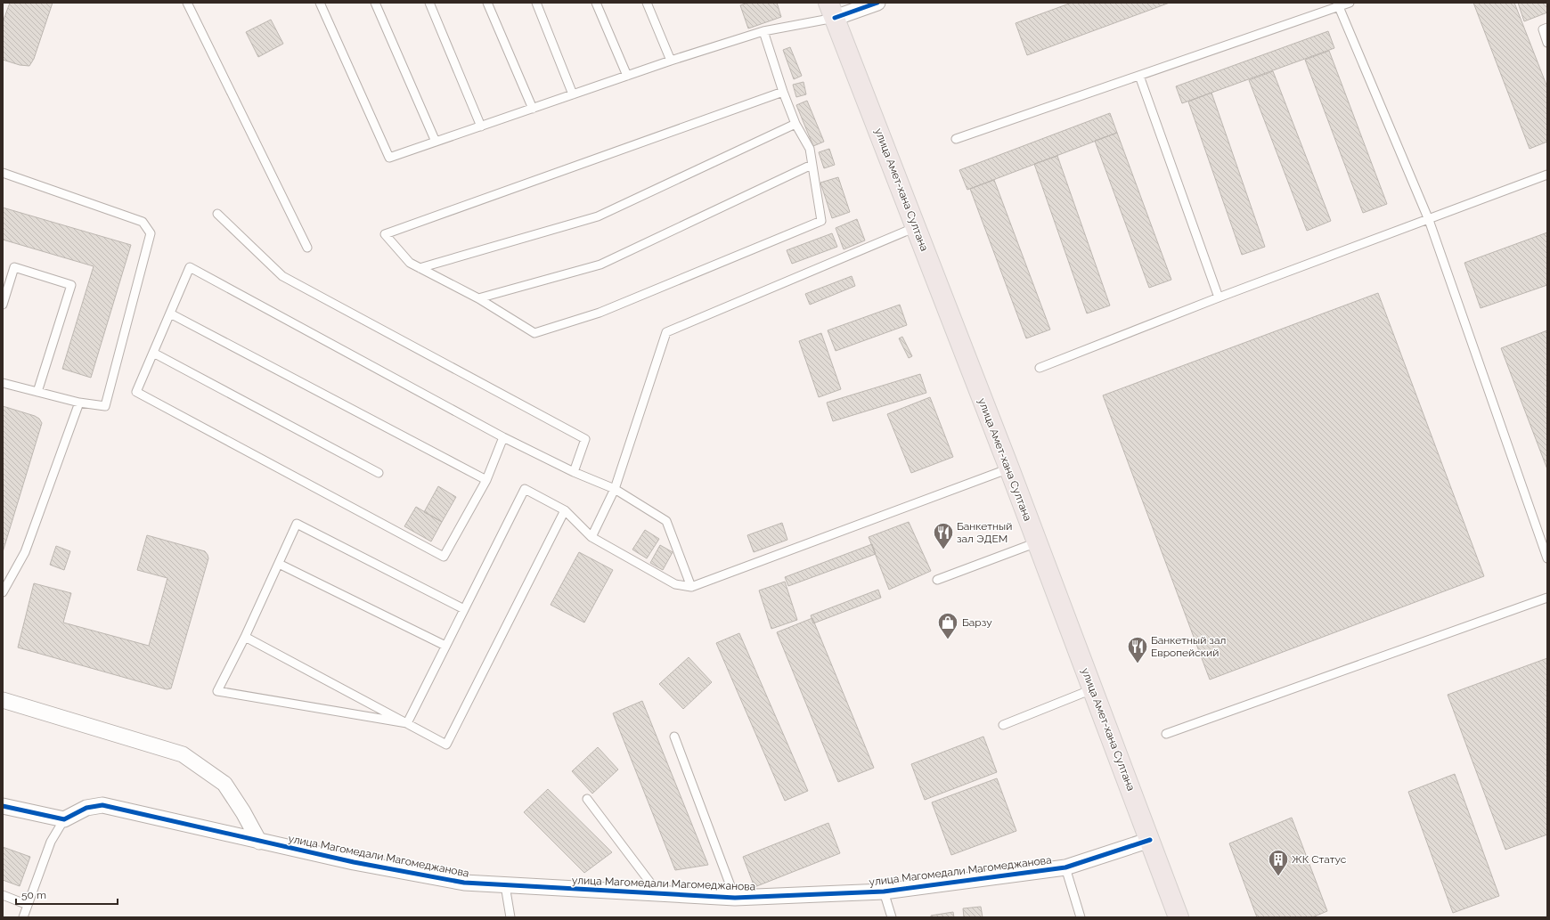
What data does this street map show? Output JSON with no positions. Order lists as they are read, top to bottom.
{
  "streets": {
    "main road": ["улица Амет-хана Султана"],
    "street": ["улица Магомедали Магомеджановa"]
  },
  "crossings": [
    ["улица Амет-хана Султана", "улица Магомедали Магомеджановa"]
  ],
  "places": {
    "restaurant": ["Банкетный зал ЭДЕМ", "Банкетный зал Европейский"],
    "shop": ["Барзу"],
    "building": ["ЖК Статус"]
  },
  "scale_bar": "50 m"
}
